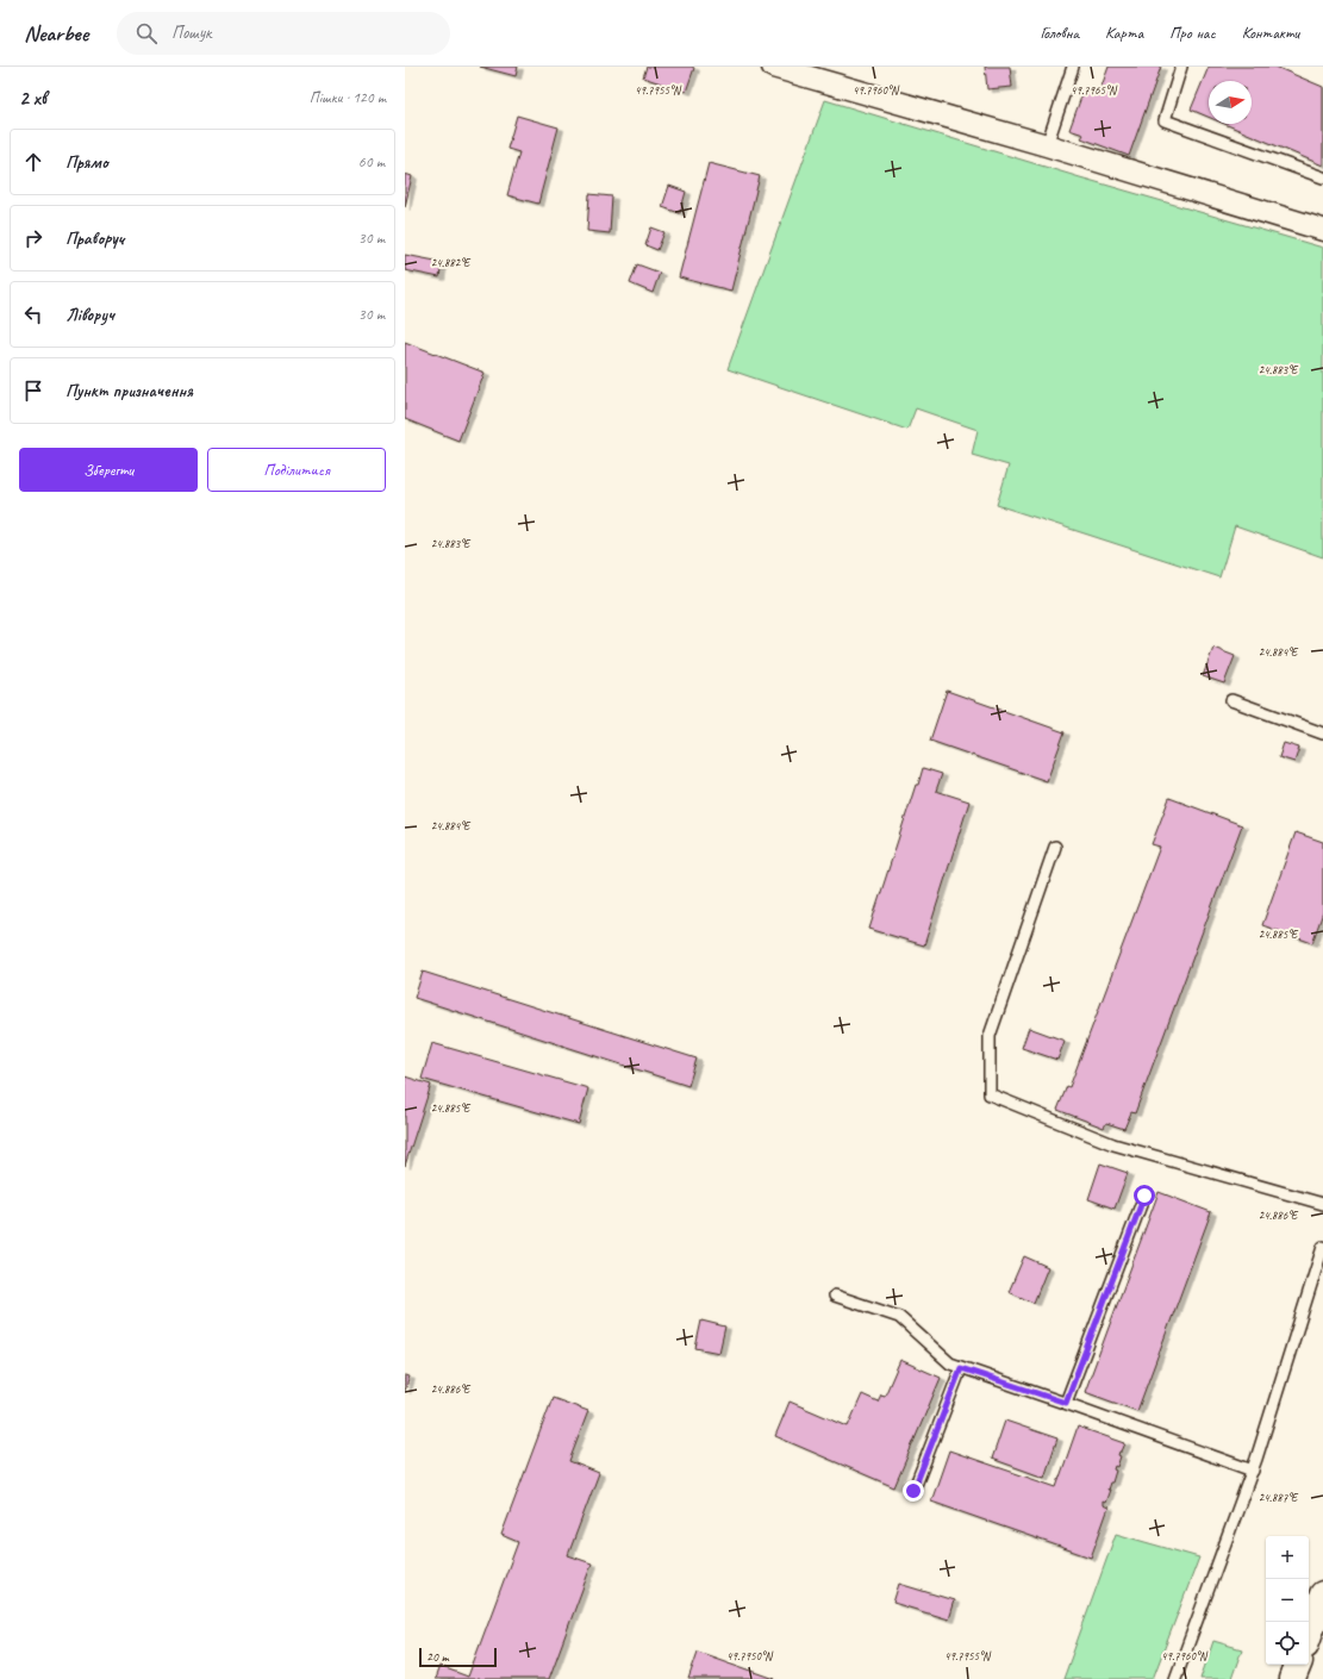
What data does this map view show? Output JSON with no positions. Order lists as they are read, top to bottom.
{
  "scale_bar": "20 m",
  "north": "right",
  "page": {
    "header": "Nearbee",
    "search": "Пошук",
    "nav": [
      "Головна",
      "Карта",
      "Про нас",
      "Контакти"
    ],
    "heading": ["2 хв", "Пішки · 120 m"],
    "list": [
      ["Прямо", "60 m"],
      ["Праворуч", "30 m"],
      ["Ліворуч", "30 m"],
      "Пункт призначення"
    ],
    "buttons": ["Зберегти", "Поділитися"],
    "map_buttons": ["+", "−"],
    "scale": "20 m"
  },
  "coordinates": [
    "49.7955°N",
    "49.7960°N",
    "49.7965°N",
    "24.882°E",
    "24.883°E",
    "24.884°E",
    "24.885°E",
    "24.886°E",
    "24.887°E",
    "49.7950°N"
  ]
}
